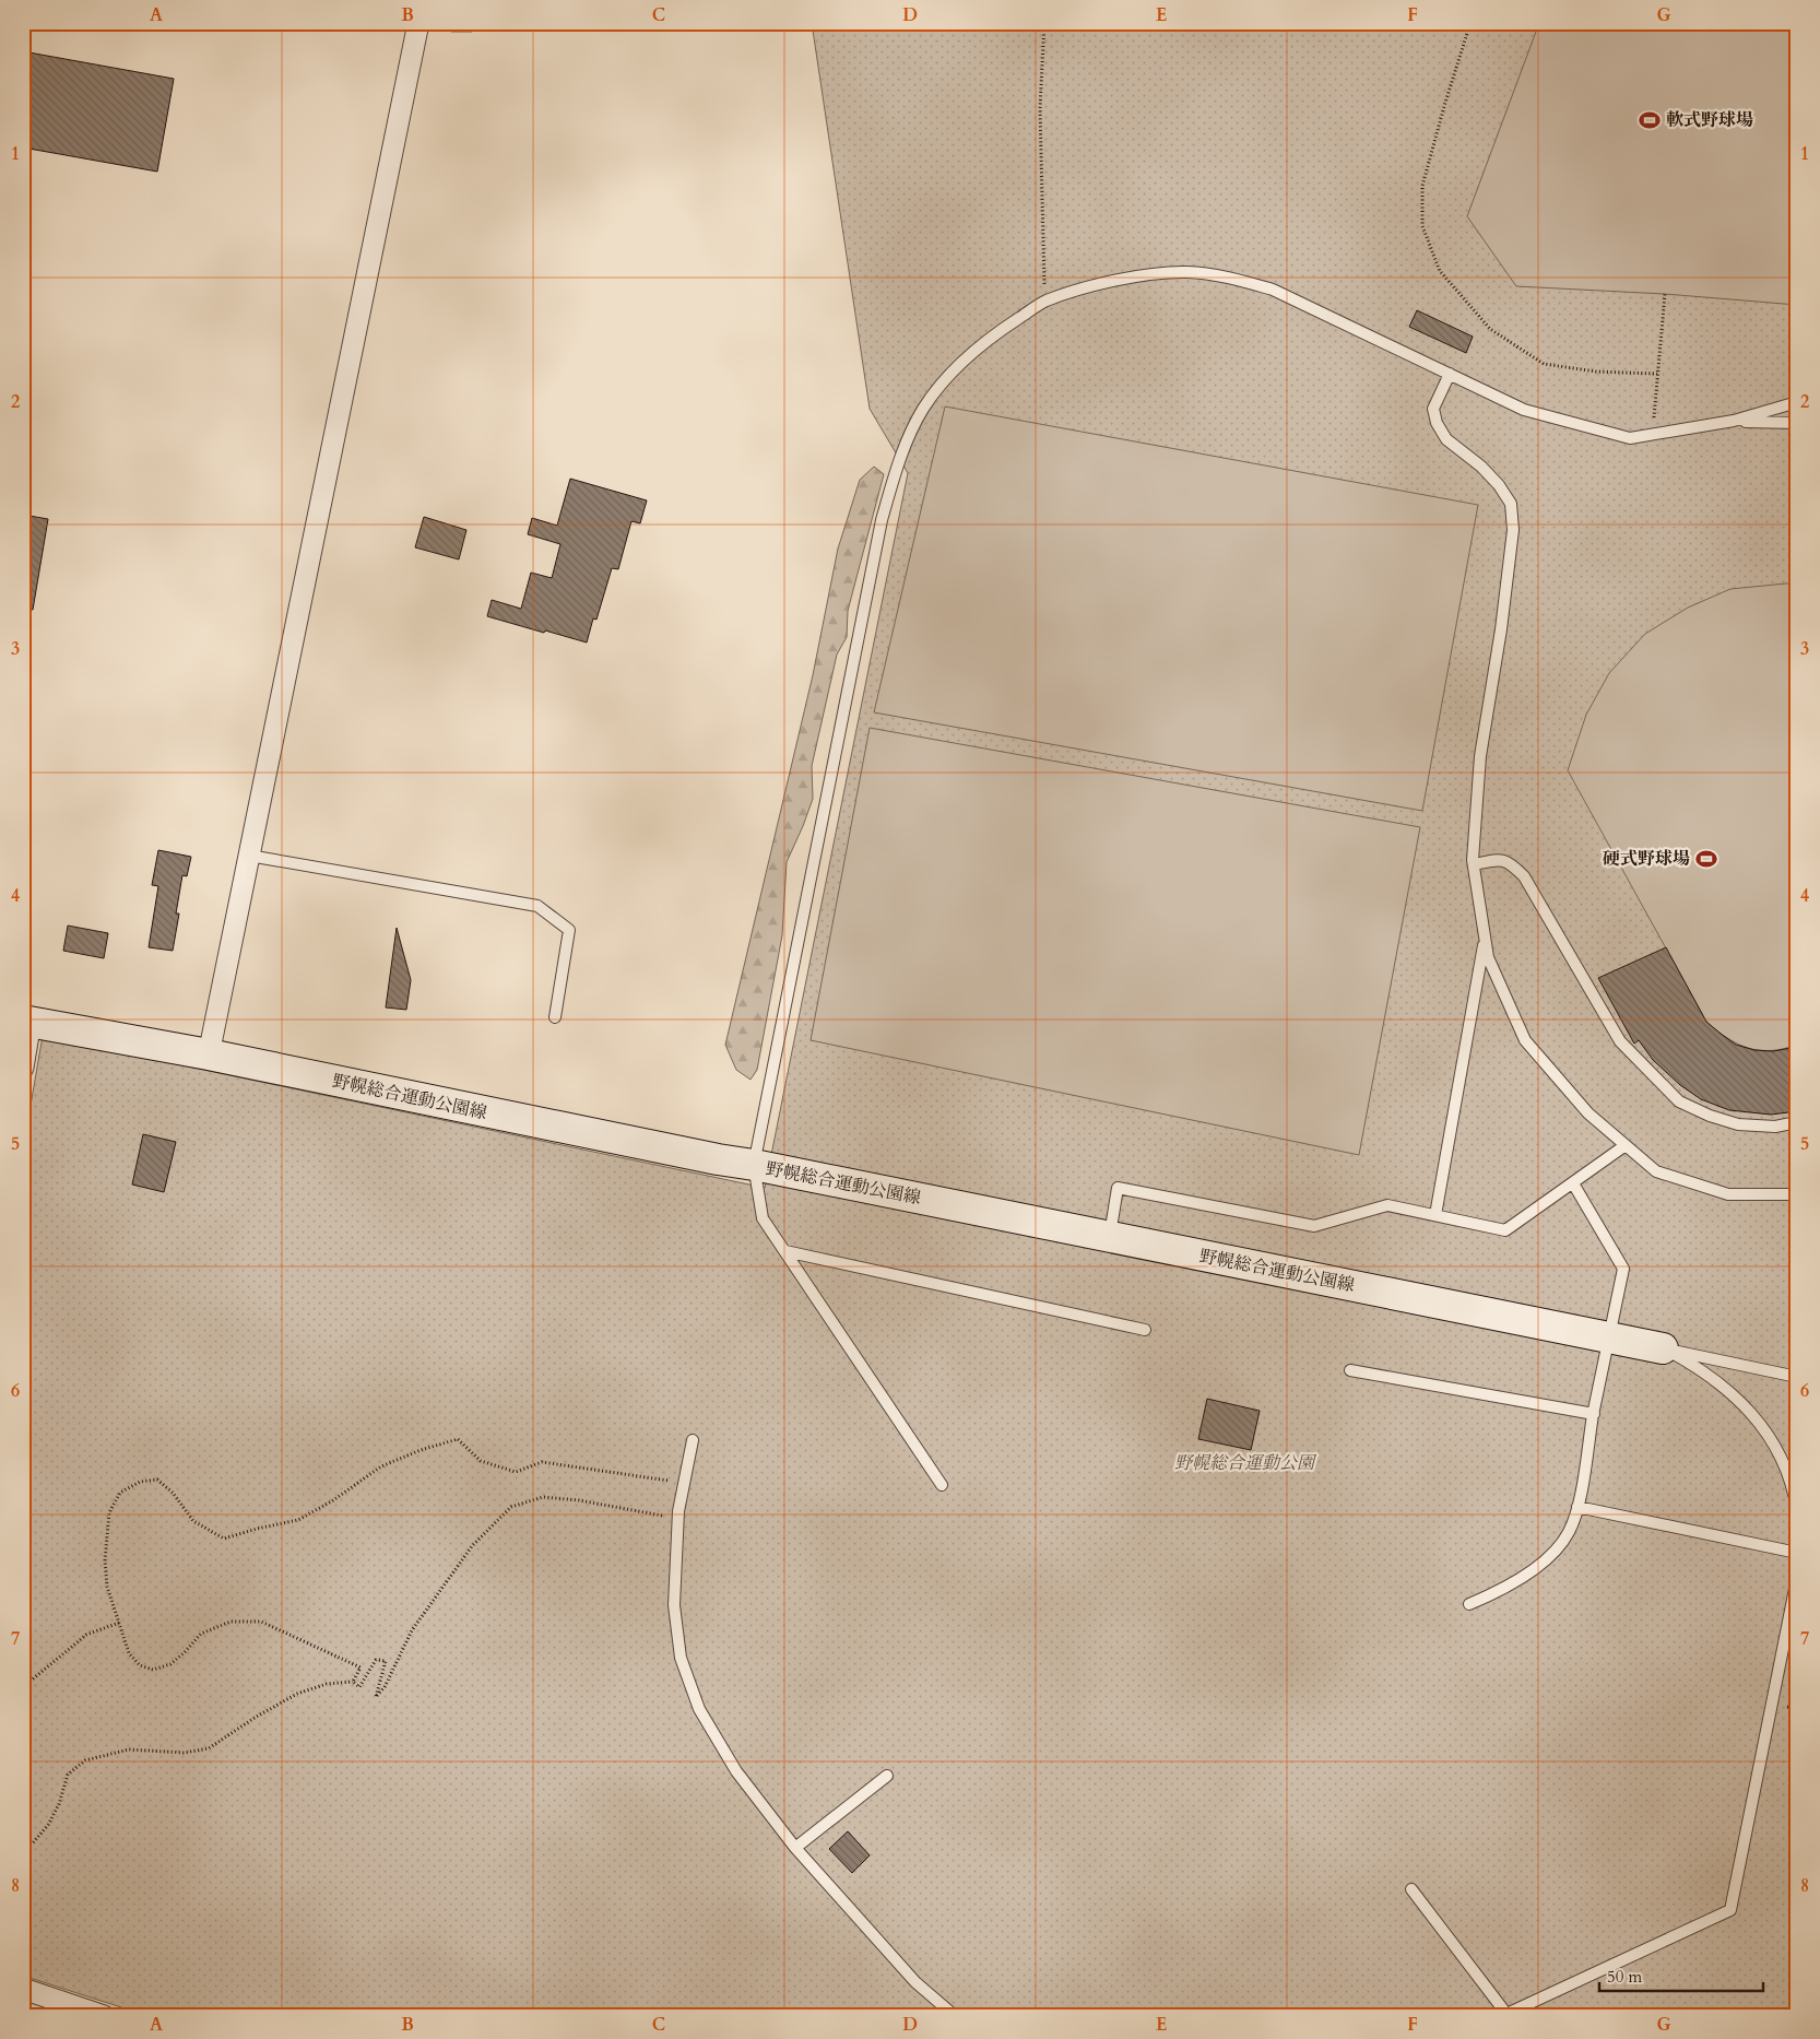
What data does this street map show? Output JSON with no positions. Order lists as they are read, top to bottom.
{
  "streets": {
    "main road": ["野幌総合運動公園線"]
  },
  "parks": ["野幌総合運動公園"],
  "places": {
    "sports": ["軟式野球場", "硬式野球場"]
  },
  "scale_bar": "50 m",
  "grid": {
    "columns": [
      "A",
      "B",
      "C",
      "D",
      "E",
      "F",
      "G"
    ],
    "rows": [
      "1",
      "2",
      "3",
      "4",
      "5",
      "6",
      "7",
      "8"
    ]
  }
}
